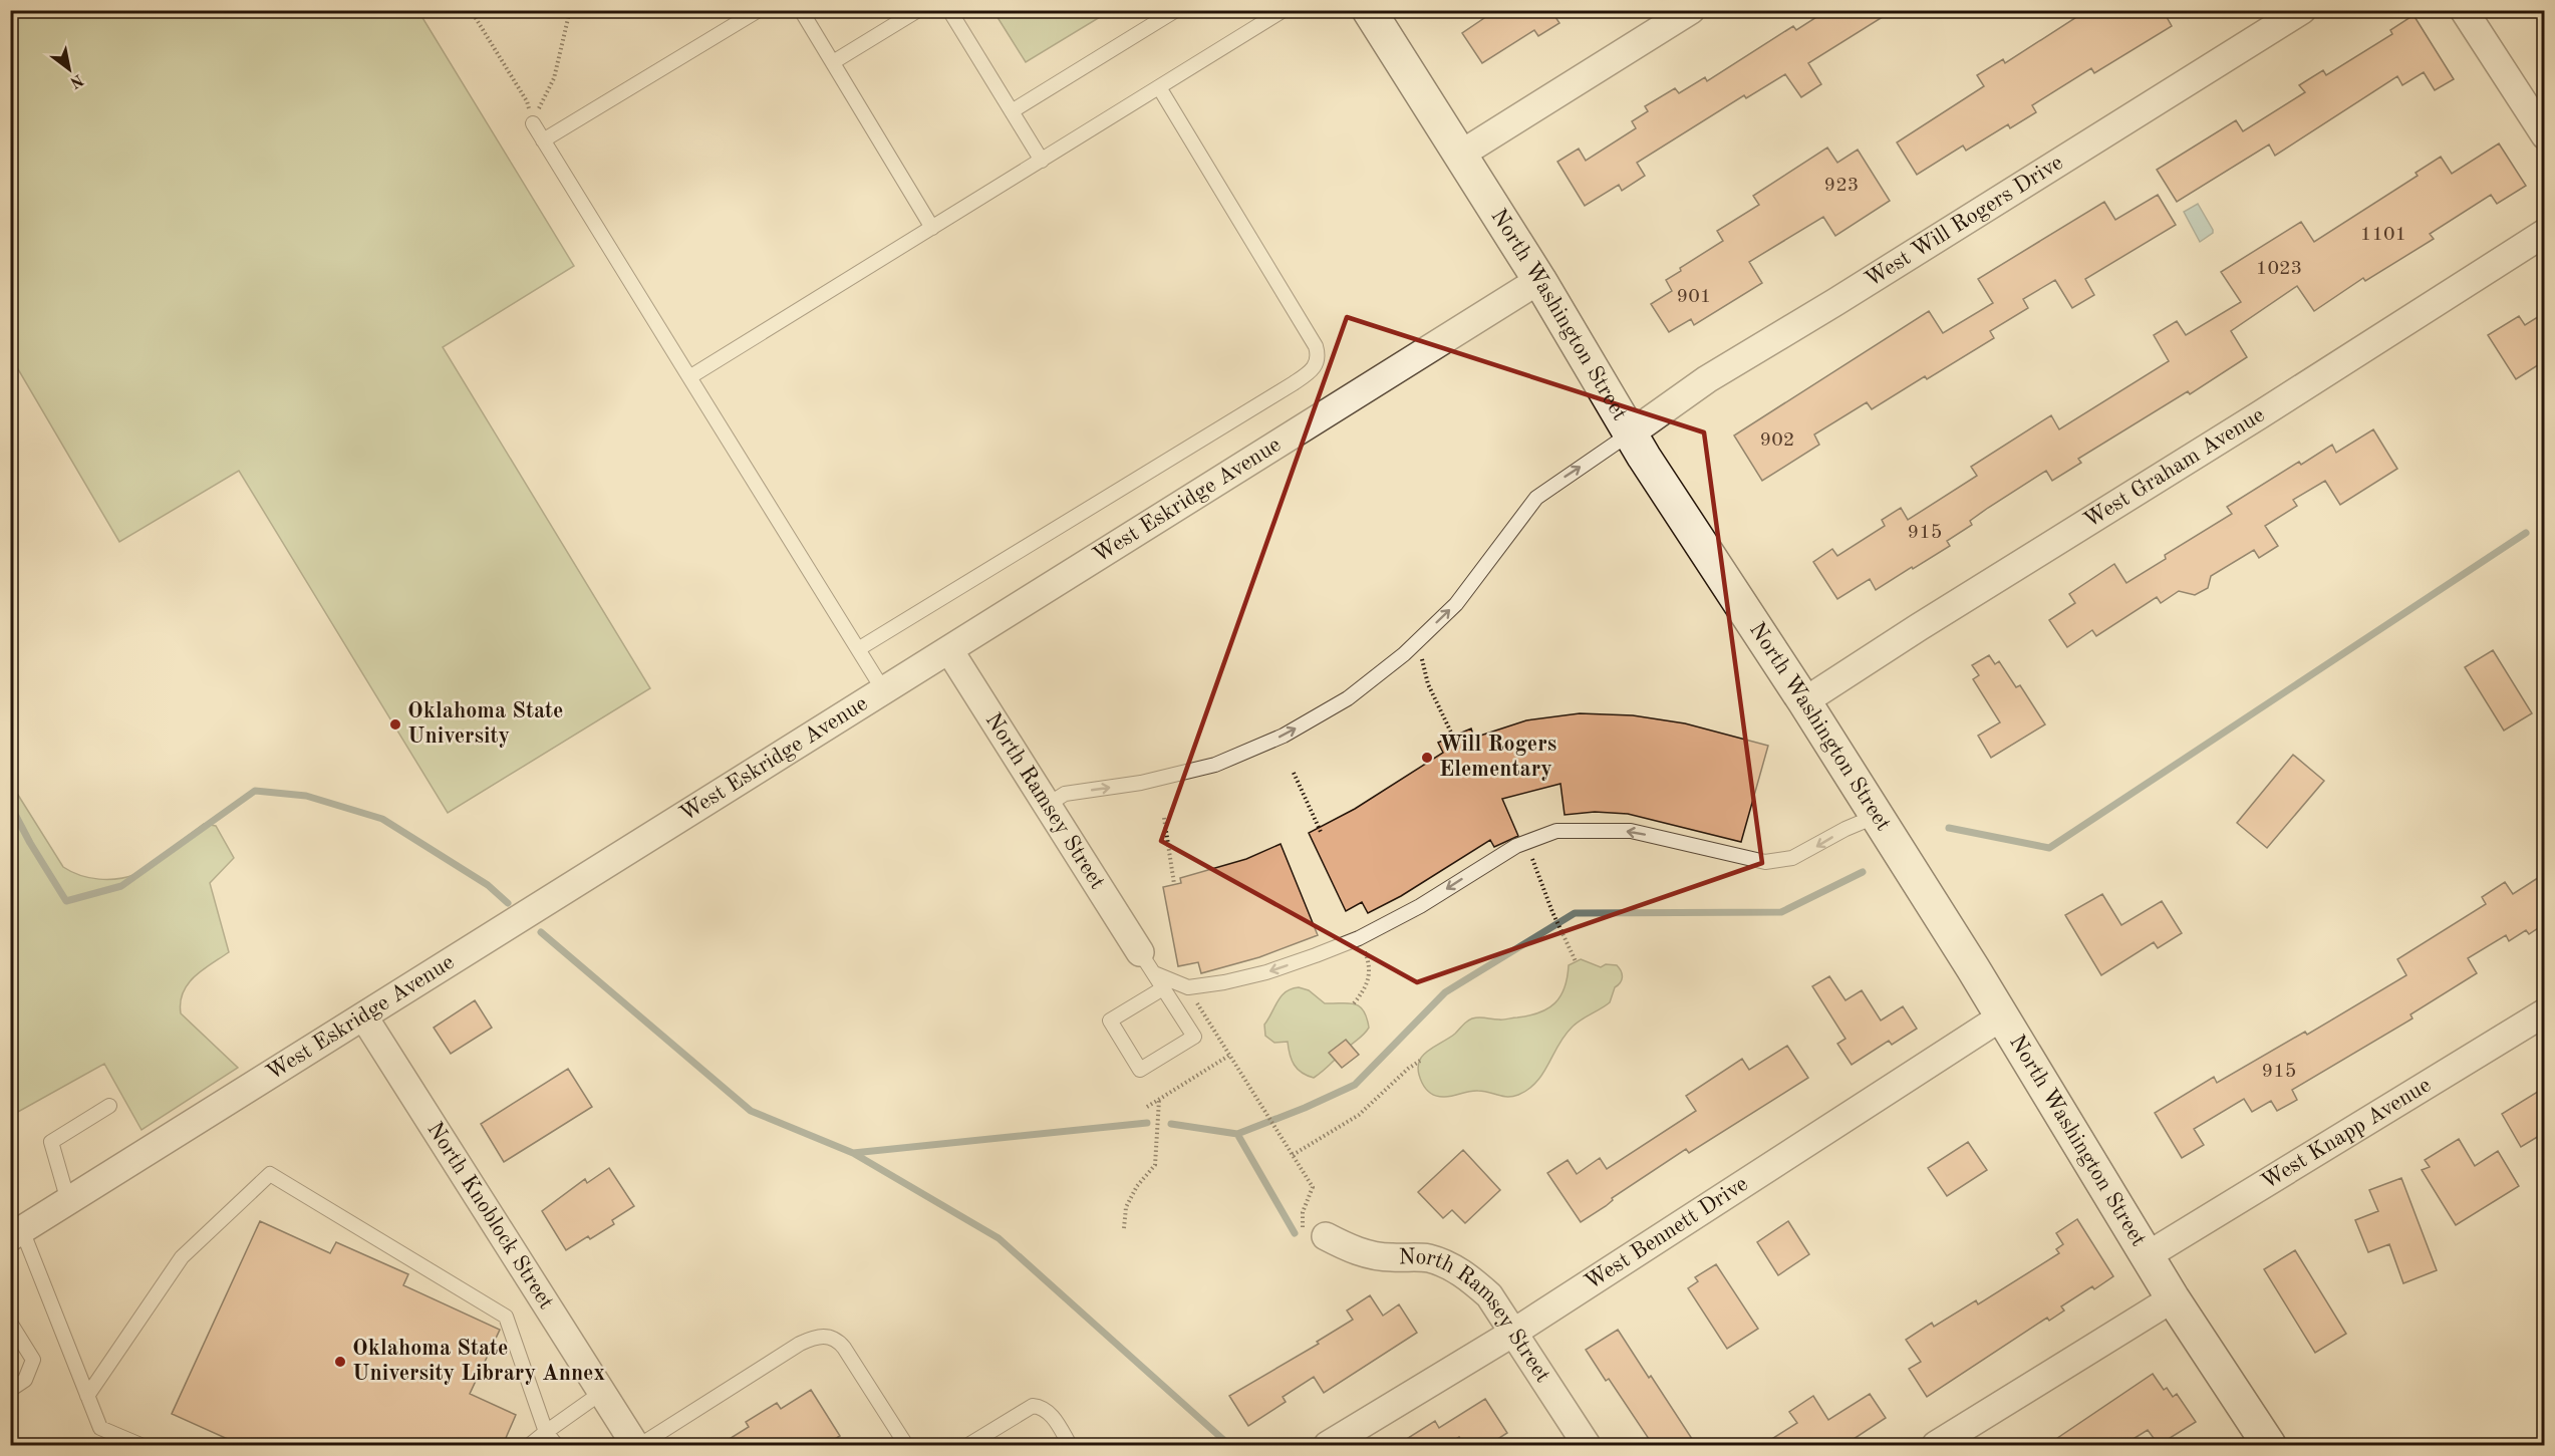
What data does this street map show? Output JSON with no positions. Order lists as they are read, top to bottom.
{
  "streets": {
    "main road": ["North Washington Street"],
    "street": [
      "West Will Rogers Drive",
      "West Graham Avenue",
      "West Eskridge Avenue",
      "North Ramsey Street",
      "West Knapp Avenue",
      "North Knoblock Street",
      "West Bennett Drive"
    ]
  },
  "crossings": [
    ["West Will Rogers Drive", "North Washington Street"],
    ["North Washington Street", "West Graham Avenue"],
    ["North Washington Street", "West Eskridge Avenue"],
    ["North Washington Street", "West Knapp Avenue"],
    ["North Washington Street", "West Bennett Drive"],
    ["West Eskridge Avenue", "North Ramsey Street"],
    ["West Eskridge Avenue", "North Knoblock Street"],
    ["North Ramsey Street", "West Bennett Drive"]
  ],
  "places": ["Oklahoma State University", "Will Rogers Elementary", "Oklahoma State University Library Annex"],
  "house_numbers": [
    "923",
    "1101",
    "1023",
    "901",
    "902",
    "915",
    "915"
  ],
  "north": "bottom right"
}
